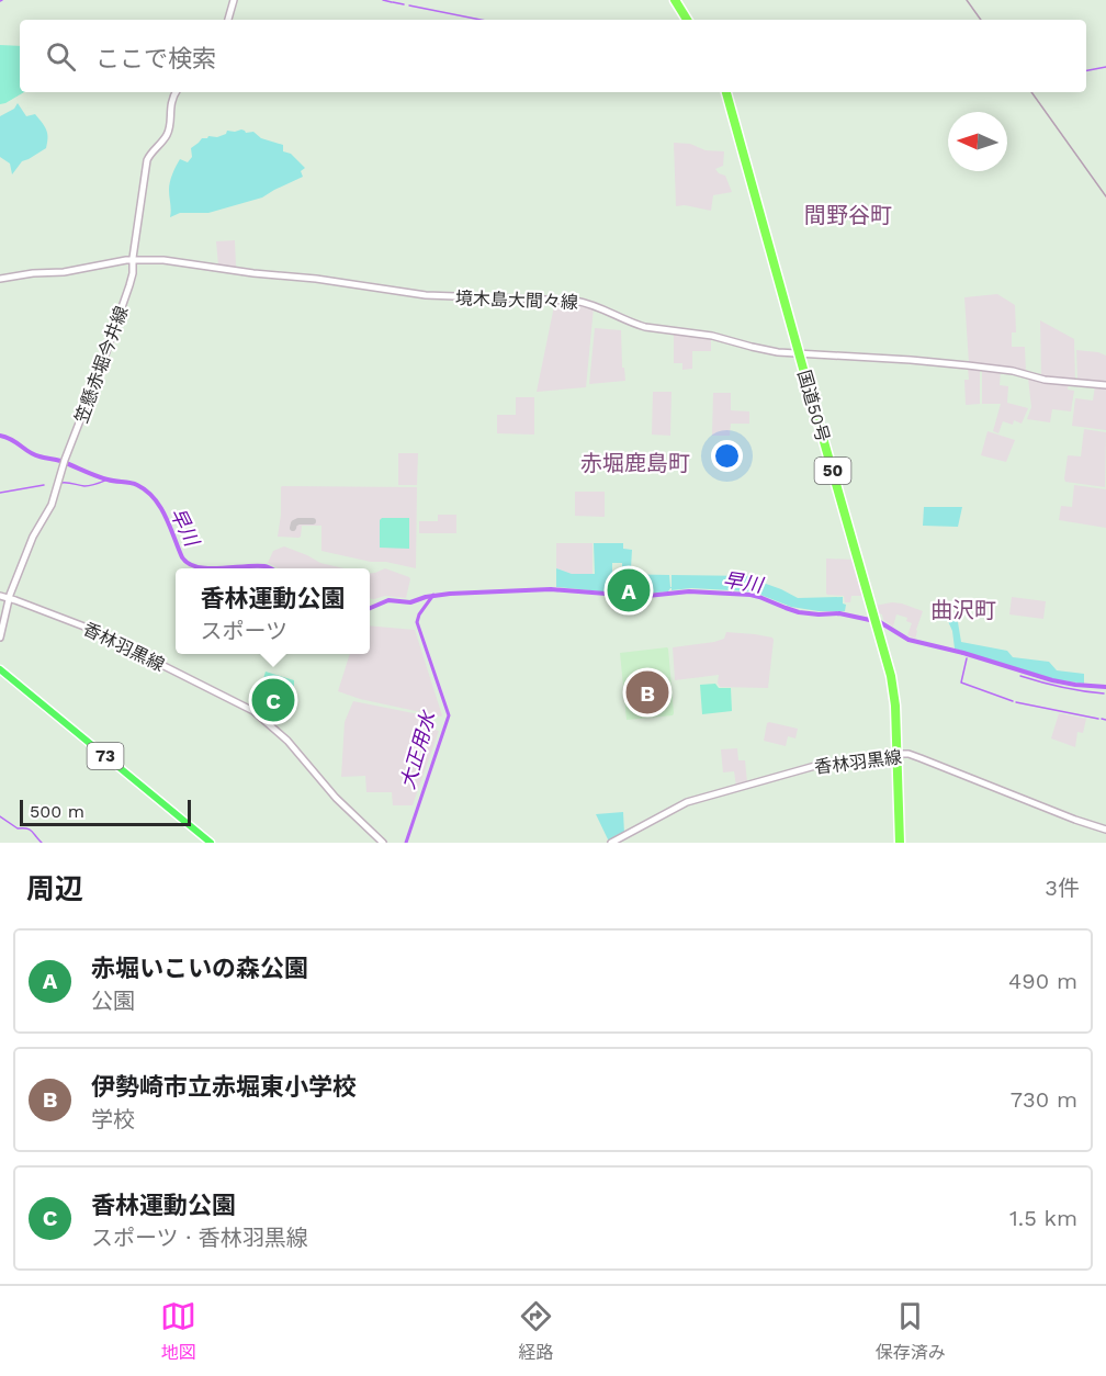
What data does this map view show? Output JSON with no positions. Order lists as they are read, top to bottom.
{
  "streets": {
    "highway": ["国道50号", "50"],
    "main road": [
      "境木島大間々線",
      "笠懸赤堀今井線",
      "香林羽黒線",
      "73"
    ]
  },
  "crossings": [
    ["境木島大間々線", "笠懸赤堀今井線"],
    ["境木島大間々線", "国道50号"],
    ["笠懸赤堀今井線", "香林羽黒線"],
    ["国道50号", "香林羽黒線"]
  ],
  "districts": ["間野谷町", "赤堀鹿島町", "曲沢町"],
  "water": ["早川", "大正用水"],
  "scale_bar": "500 m",
  "north": "left",
  "page": {
    "search": "ここで検索",
    "pins": ["A", "B", "C"],
    "popup": ["香林運動公園", "スポーツ"],
    "scale": "500 m",
    "heading": ["周辺", "3件"],
    "list": [
      {
        "mark": "A",
        "name": "赤堀いこいの森公園",
        "note": "公園",
        "value": "490 m"
      },
      {
        "mark": "B",
        "name": "伊勢崎市立赤堀東小学校",
        "note": "学校",
        "value": "730 m"
      },
      {
        "mark": "C",
        "name": "香林運動公園",
        "note": "スポーツ · 香林羽黒線",
        "value": "1.5 km"
      }
    ],
    "nav": ["地図", "経路", "保存済み"]
  }
}
